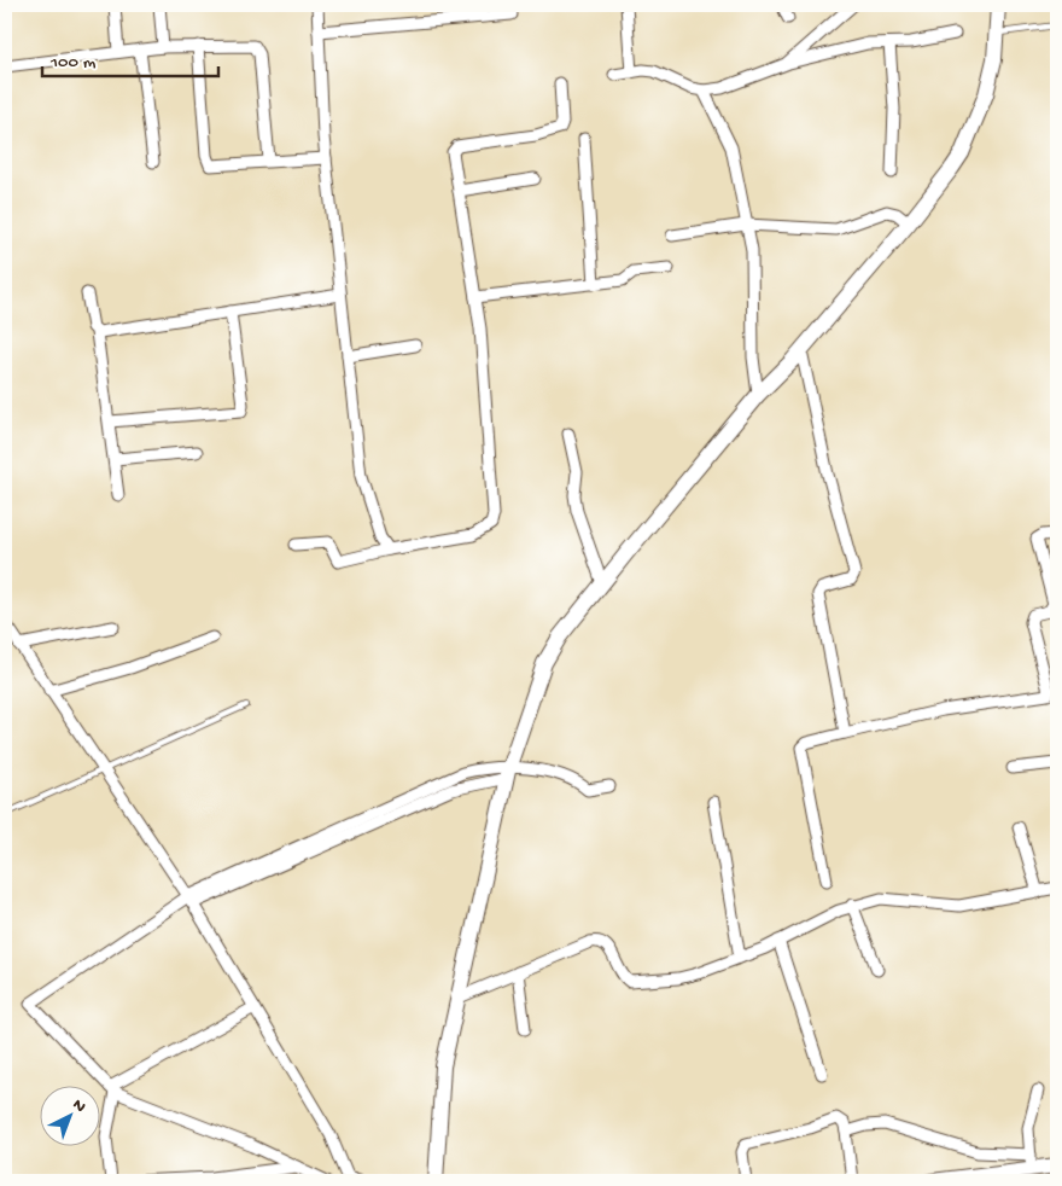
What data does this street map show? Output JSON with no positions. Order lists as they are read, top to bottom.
{
  "scale_bar": "100 m",
  "north": "top right"
}
